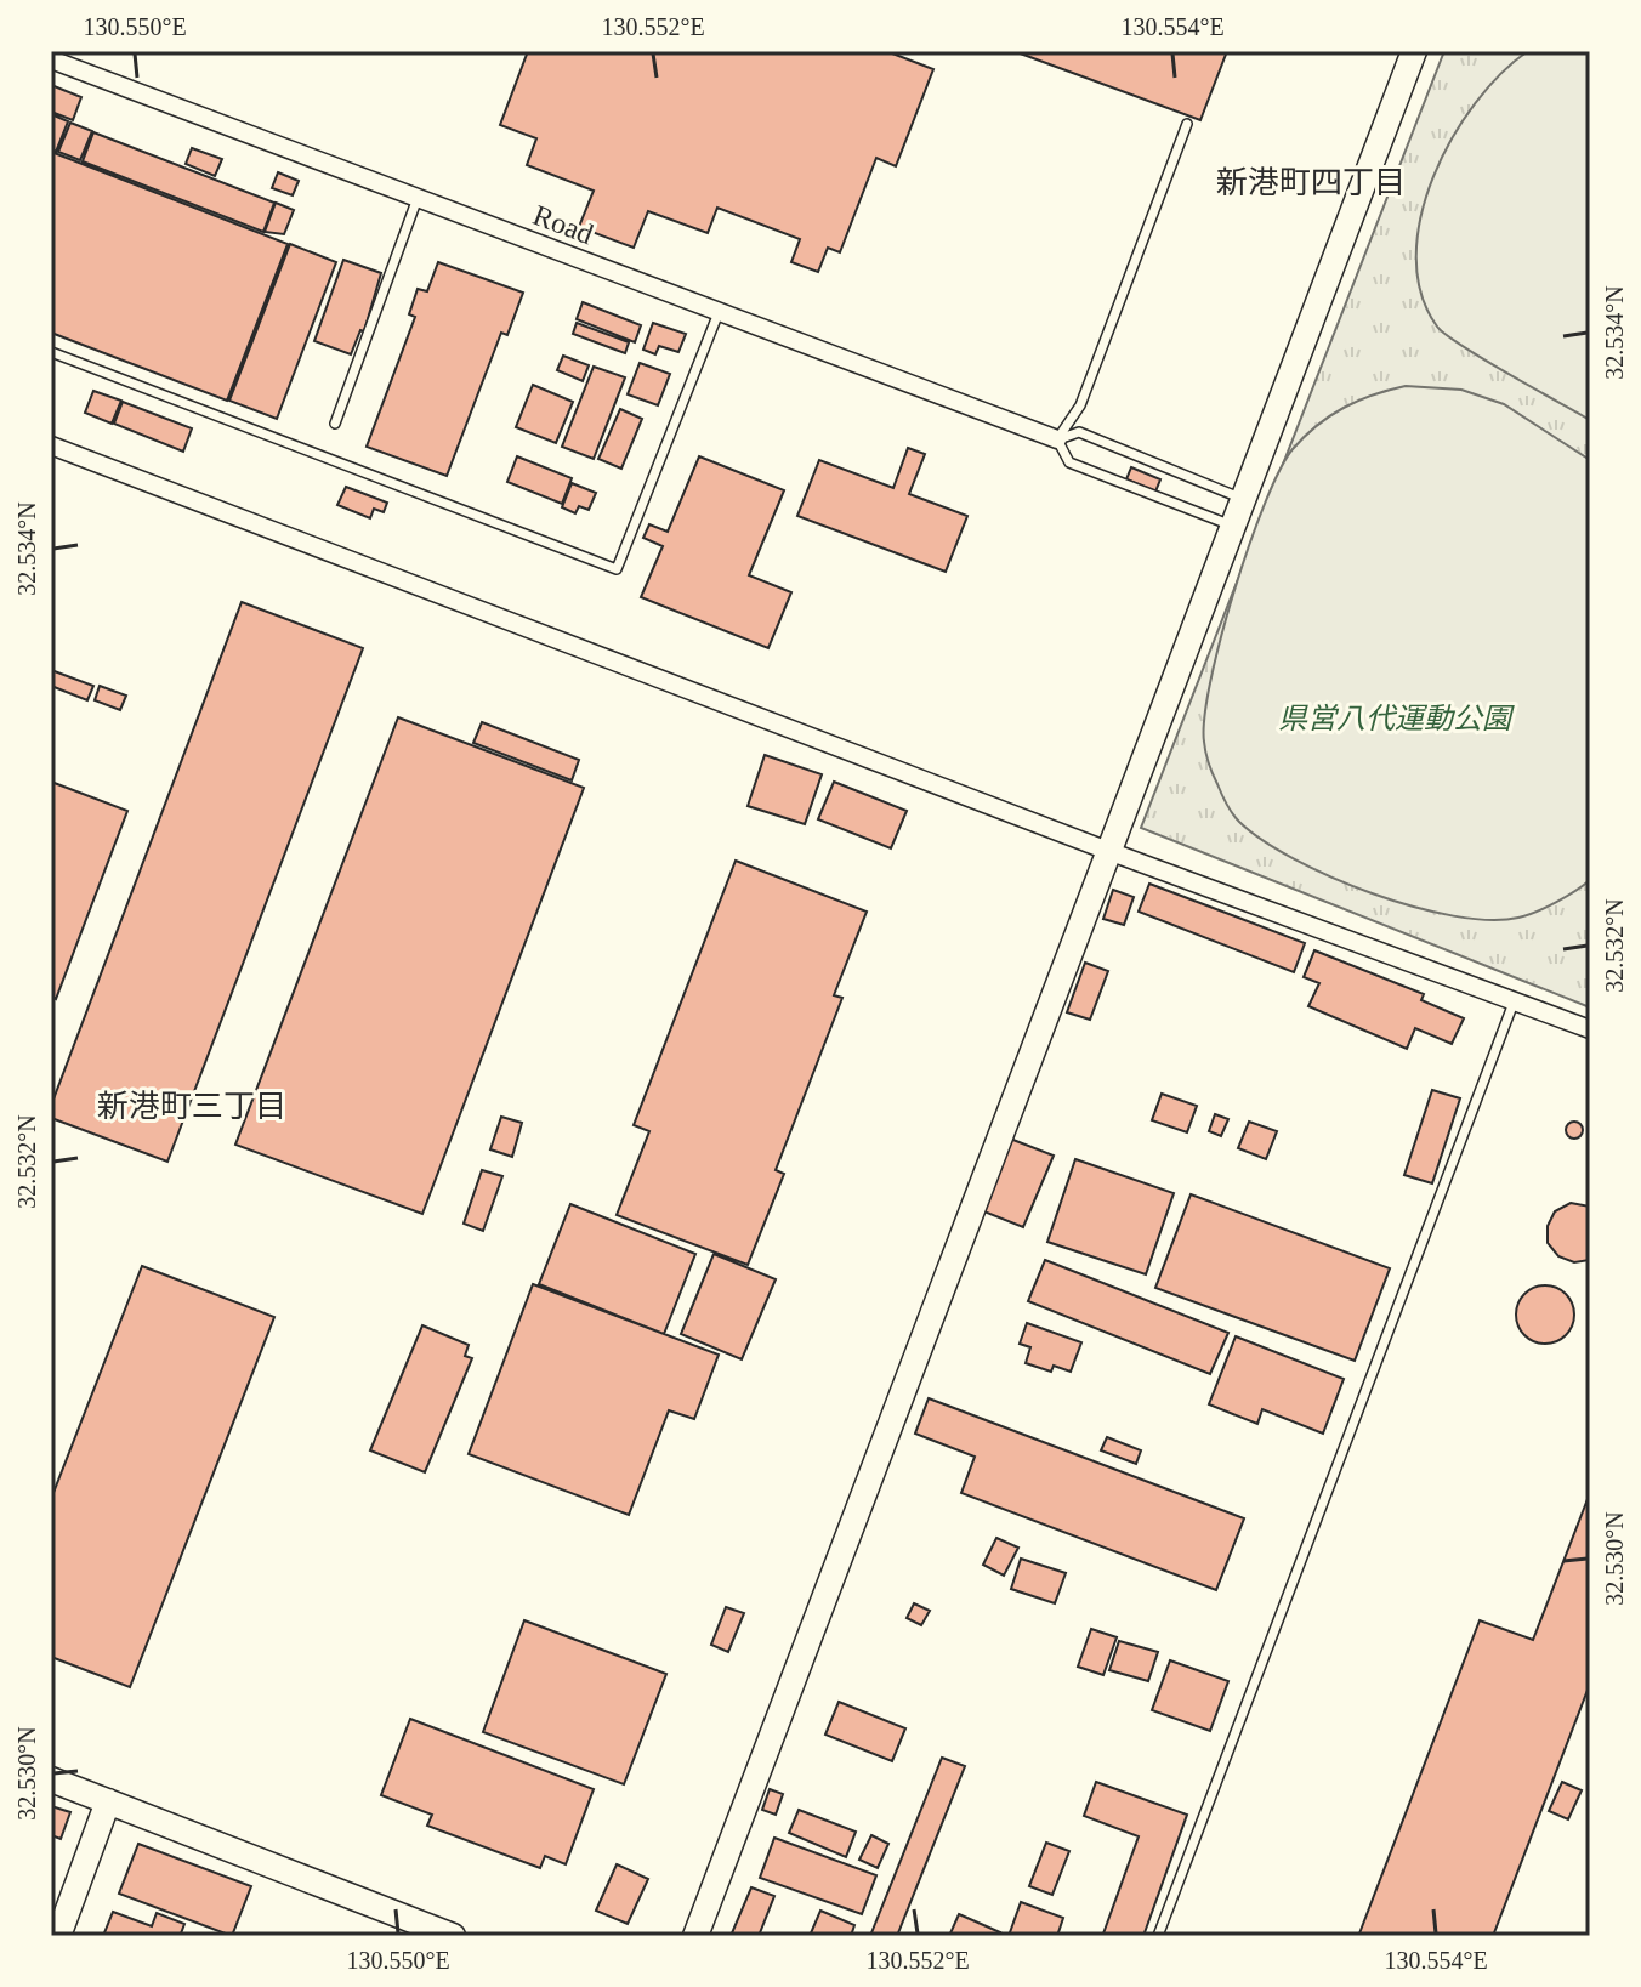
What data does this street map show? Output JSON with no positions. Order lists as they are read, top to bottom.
{
  "streets": {
    "street": ["Road"]
  },
  "districts": ["新港町四丁目", "新港町三丁目"],
  "parks": ["県営八代運動公園"],
  "coordinates": [
    "130.550°E",
    "130.552°E",
    "130.554°E",
    "32.534°N",
    "32.532°N",
    "32.530°N"
  ]
}
